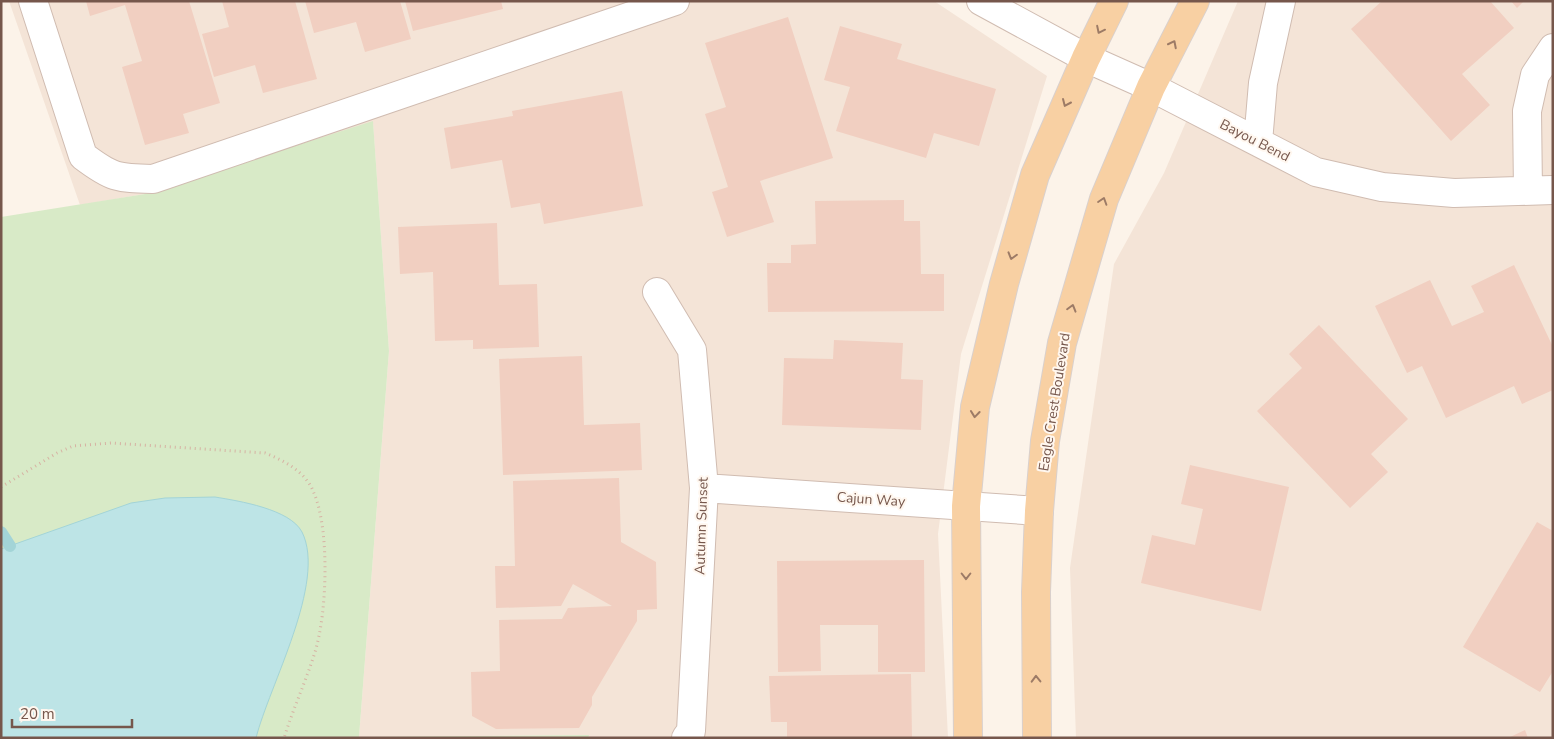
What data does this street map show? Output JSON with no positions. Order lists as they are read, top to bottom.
{
  "streets": {
    "main road": ["Eagle Crest Boulevard"],
    "street": ["Bayou Bend", "Cajun Way", "Autumn Sunset"]
  },
  "crossings": [
    ["Bayou Bend", "Eagle Crest Boulevard"],
    ["Eagle Crest Boulevard", "Cajun Way"],
    ["Cajun Way", "Autumn Sunset"]
  ],
  "scale_bar": "20 m"
}
